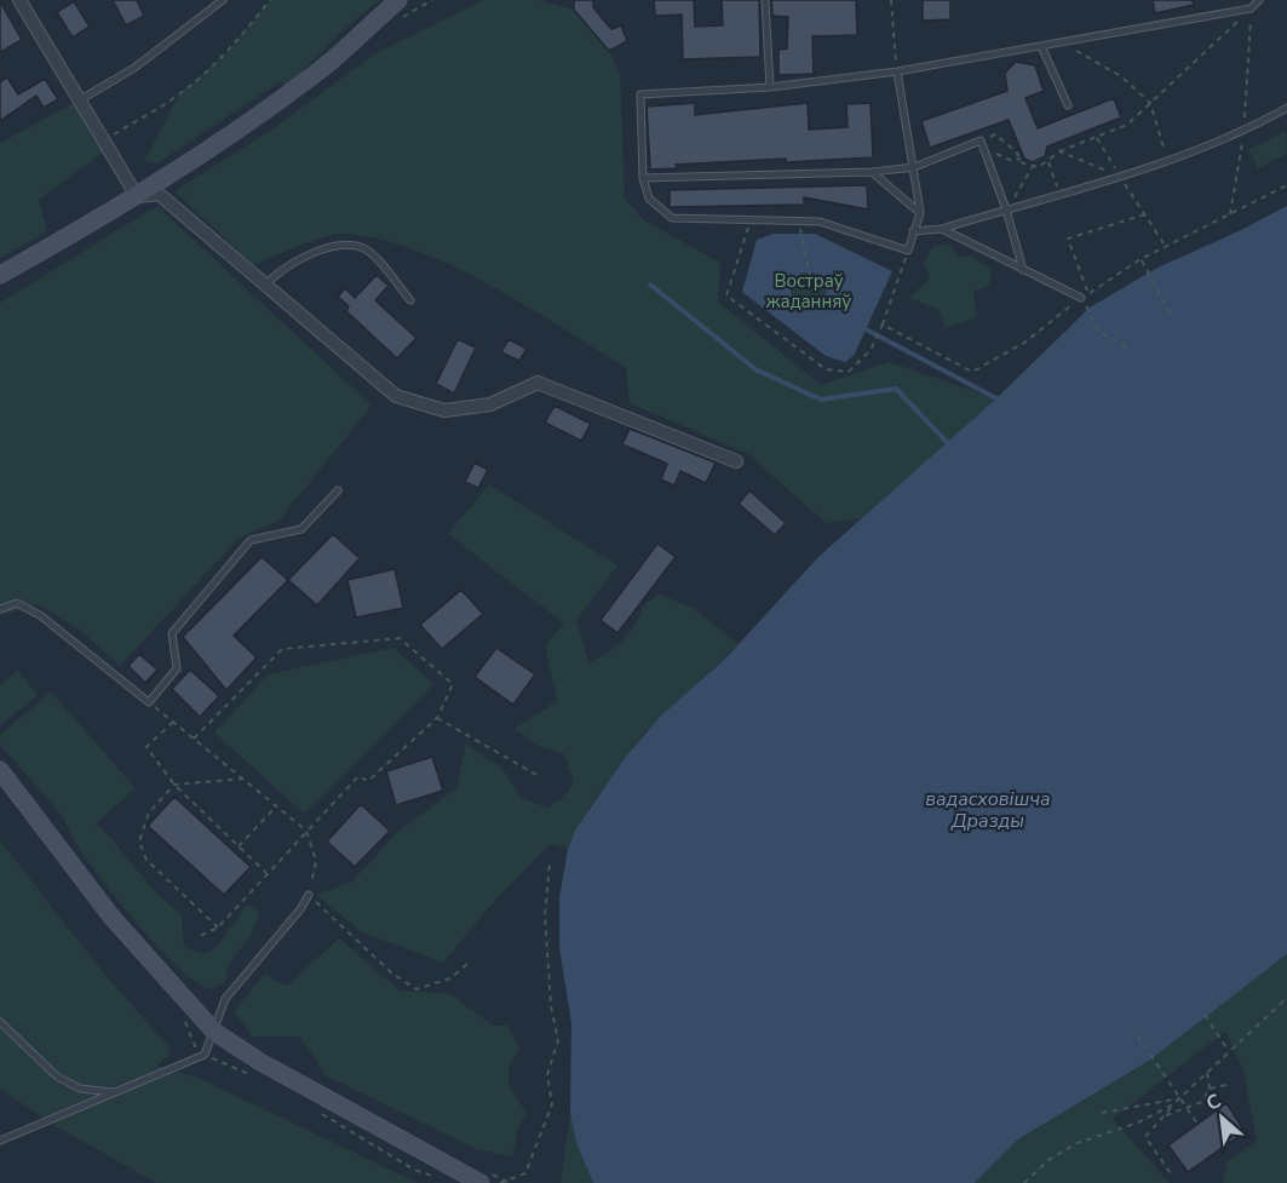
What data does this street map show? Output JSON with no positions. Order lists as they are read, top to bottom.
{
  "water": ["вадасховішча Дразды"],
  "parks": ["Востраў жаданняў"],
  "north": "top left"
}
